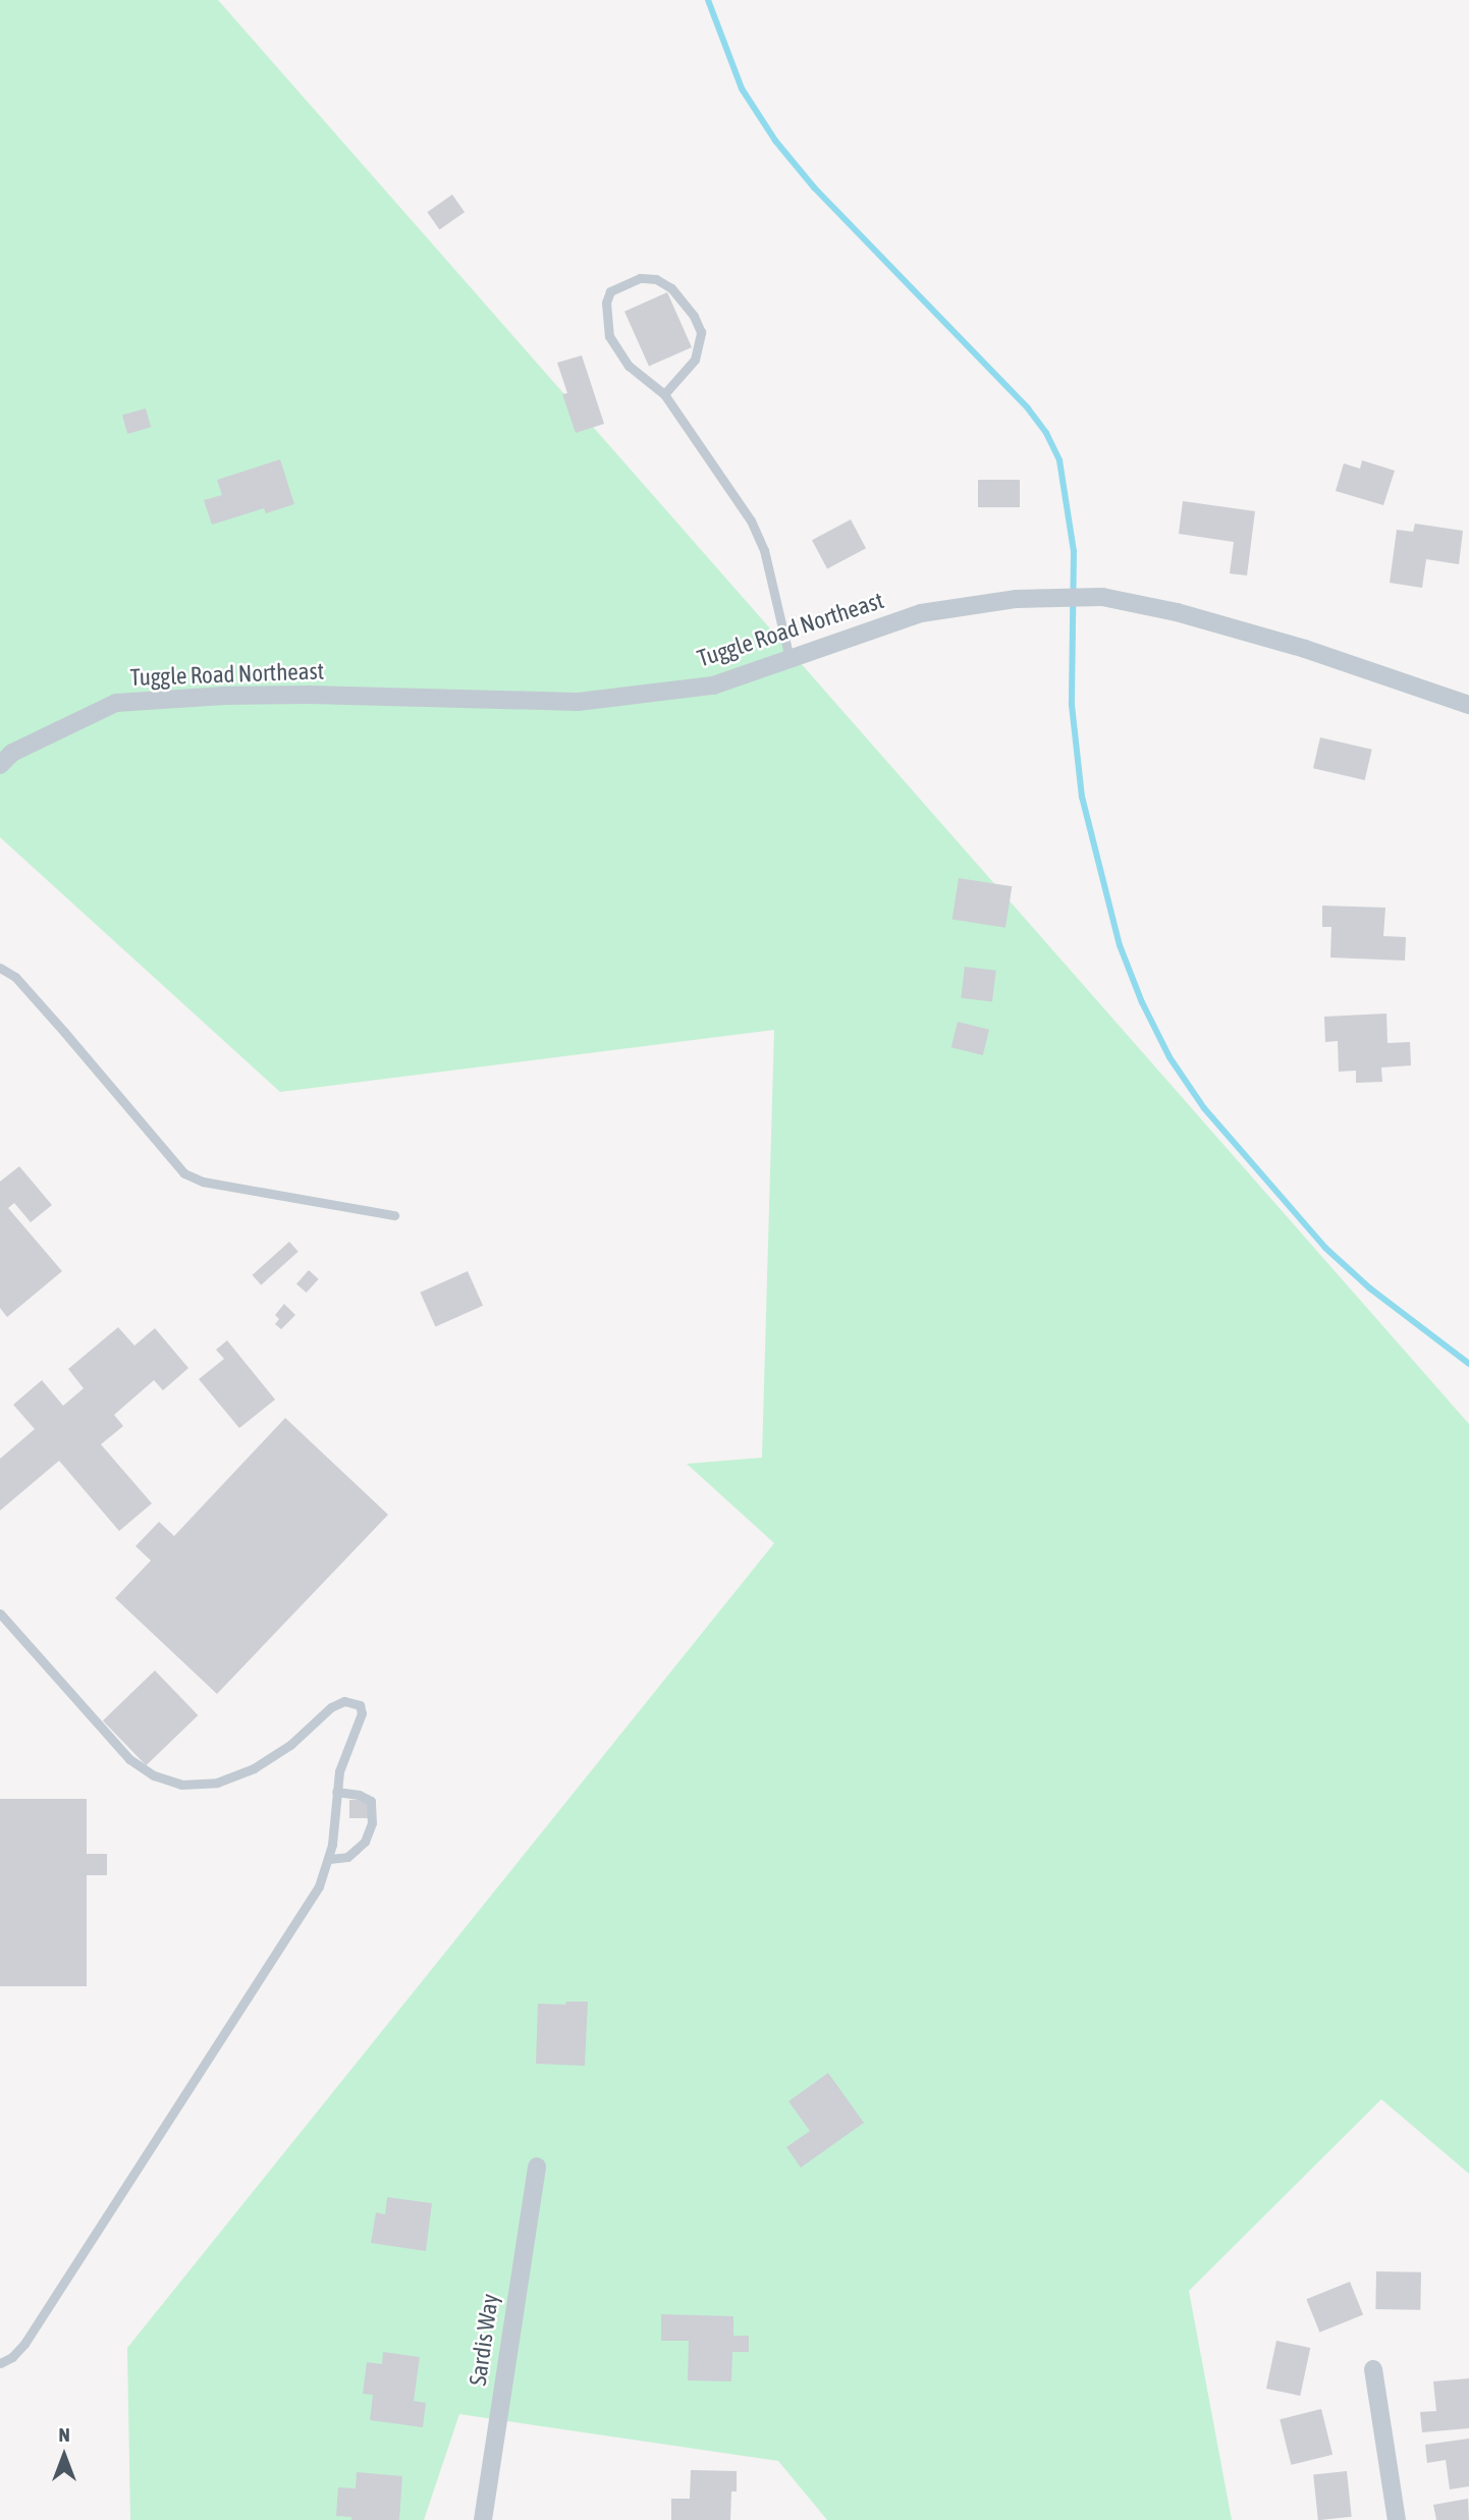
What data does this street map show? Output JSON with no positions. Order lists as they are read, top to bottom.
{
  "streets": {
    "street": ["Tuggle Road Northeast", "Sardis Way"]
  },
  "north": "top"
}
